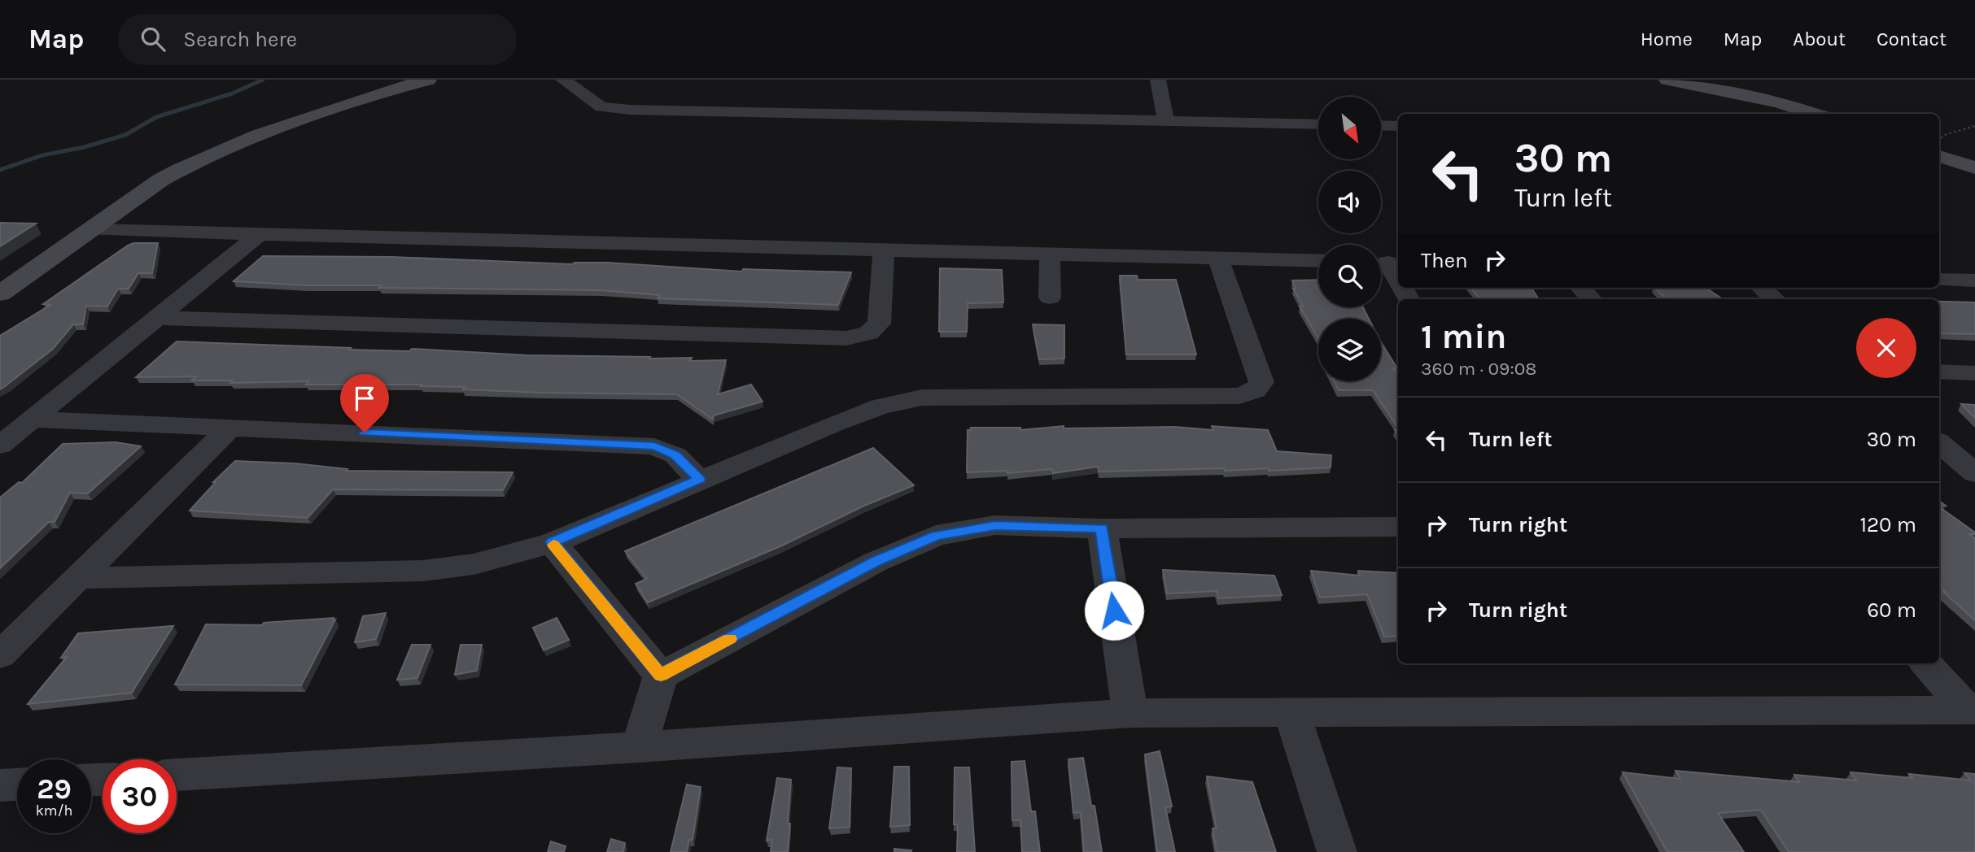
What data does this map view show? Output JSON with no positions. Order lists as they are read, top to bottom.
{
  "north": "bottom right",
  "page": {
    "header": "Map",
    "search": "Search here",
    "nav": [
      "Home",
      "Map",
      "About",
      "Contact"
    ],
    "turn": ["30 m", "Turn left"],
    "then": "Then",
    "heading": ["1 min", "360 m · 09:08"],
    "list": [
      {
        "name": "Turn left",
        "value": "30 m"
      },
      {
        "name": "Turn right",
        "value": "120 m"
      },
      {
        "name": "Turn right",
        "value": "60 m"
      }
    ],
    "speed": "29 km/h",
    "limit": "30"
  }
}
